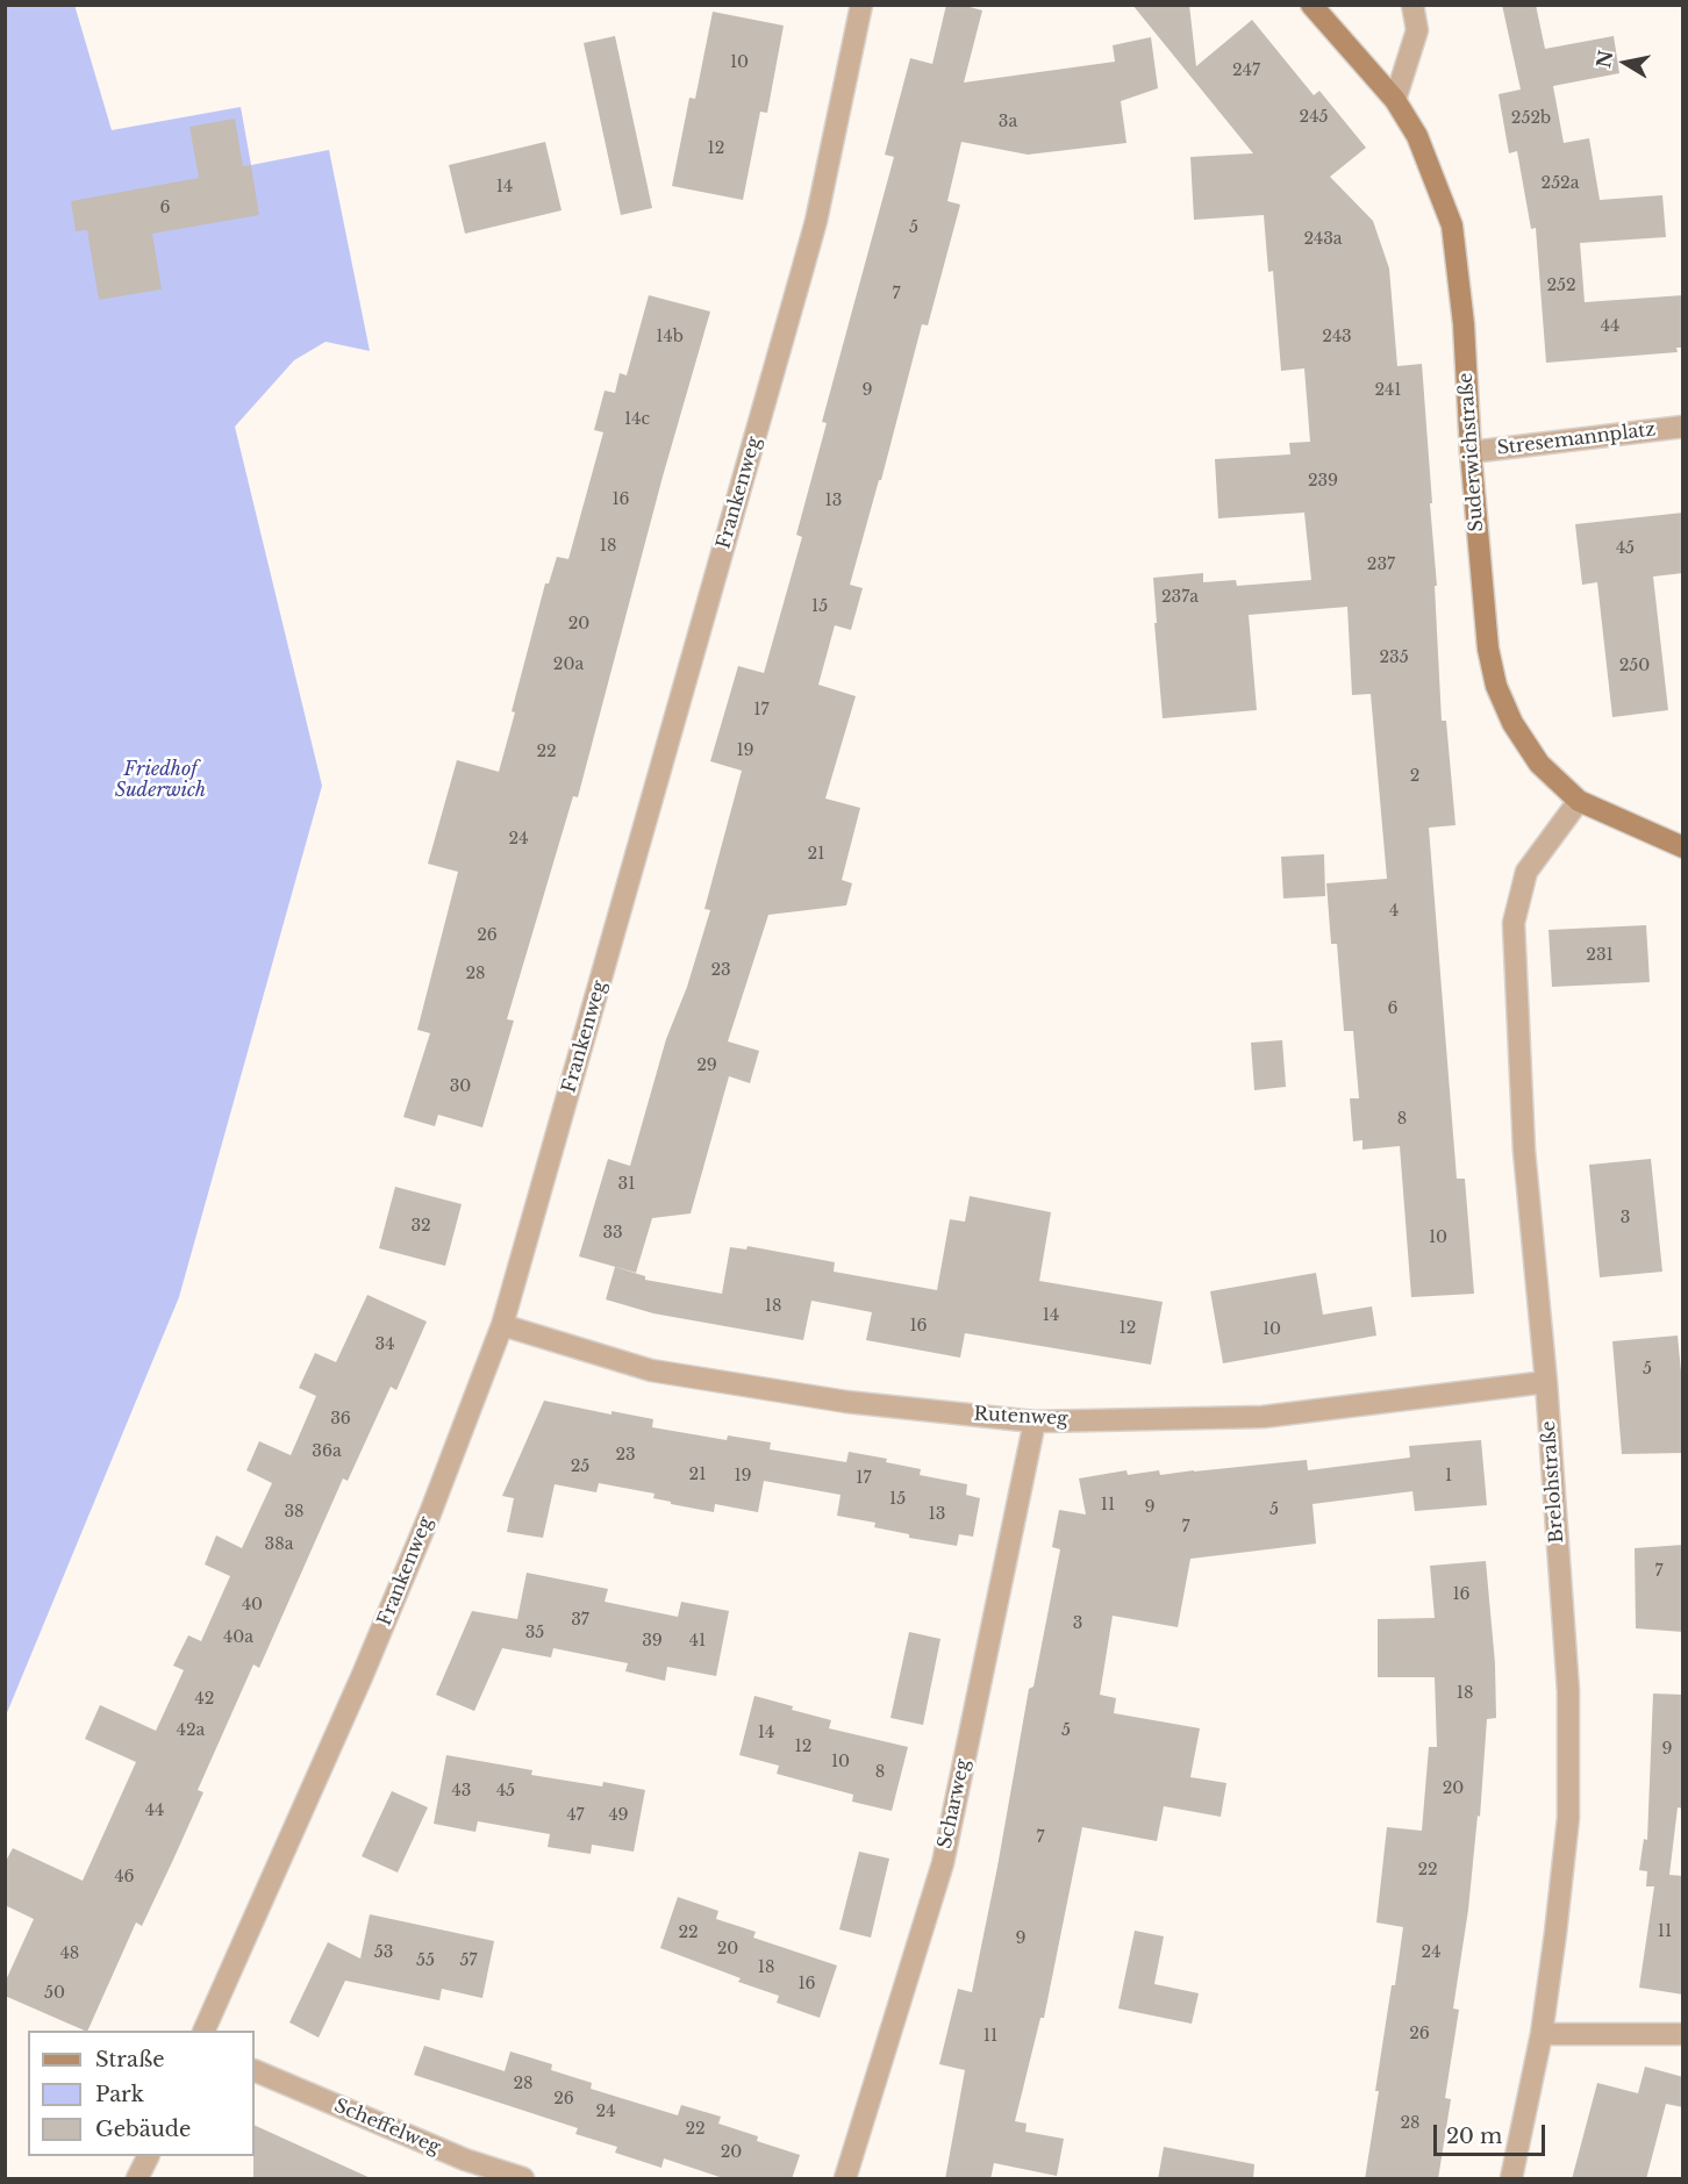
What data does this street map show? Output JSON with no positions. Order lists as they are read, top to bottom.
{
  "streets": {
    "main road": ["Suderwichstraße"],
    "street": [
      "Stresemannplatz",
      "Frankenweg",
      "Rutenweg",
      "Brelohstraße",
      "Scharweg",
      "Scheffelweg"
    ]
  },
  "crossings": [
    ["Stresemannplatz", "Suderwichstraße"],
    ["Suderwichstraße", "Brelohstraße"],
    ["Frankenweg", "Rutenweg"],
    ["Rutenweg", "Brelohstraße"],
    ["Rutenweg", "Scharweg"]
  ],
  "parks": ["Friedhof Suderwich"],
  "house_numbers": [
    "10",
    "247",
    "245",
    "252b",
    "3a",
    "12",
    "252a",
    "14",
    "6",
    "5",
    "243a",
    "252",
    "7",
    "44",
    "14b",
    "243",
    "9",
    "241",
    "14c",
    "239",
    "16",
    "13",
    "18",
    "45",
    "237",
    "237a",
    "15",
    "20",
    "235",
    "20a",
    "250",
    "17",
    "19",
    "22",
    "2",
    "24",
    "21",
    "4",
    "26",
    "231",
    "23",
    "28",
    "6",
    "29",
    "30",
    "8",
    "31",
    "3",
    "32",
    "33",
    "10",
    "18",
    "14",
    "16",
    "12",
    "10",
    "34",
    "5",
    "36",
    "36a",
    "23",
    "25",
    "21",
    "19",
    "1",
    "17",
    "15",
    "11",
    "9",
    "5",
    "38",
    "13",
    "7",
    "38a",
    "7",
    "16",
    "40",
    "37",
    "3",
    "35",
    "40a",
    "39",
    "41",
    "18",
    "42",
    "42a",
    "5",
    "14",
    "12",
    "9",
    "10",
    "8",
    "20",
    "43",
    "45",
    "44",
    "47",
    "49",
    "7",
    "22",
    "46",
    "11",
    "22",
    "9",
    "20",
    "53",
    "24",
    "48",
    "55",
    "57",
    "18",
    "16",
    "50",
    "26",
    "11",
    "28",
    "26",
    "24",
    "28",
    "22",
    "20"
  ],
  "legend": ["Straße", "Park", "Gebäude"],
  "scale_bar": "20 m",
  "north": "left"
}
